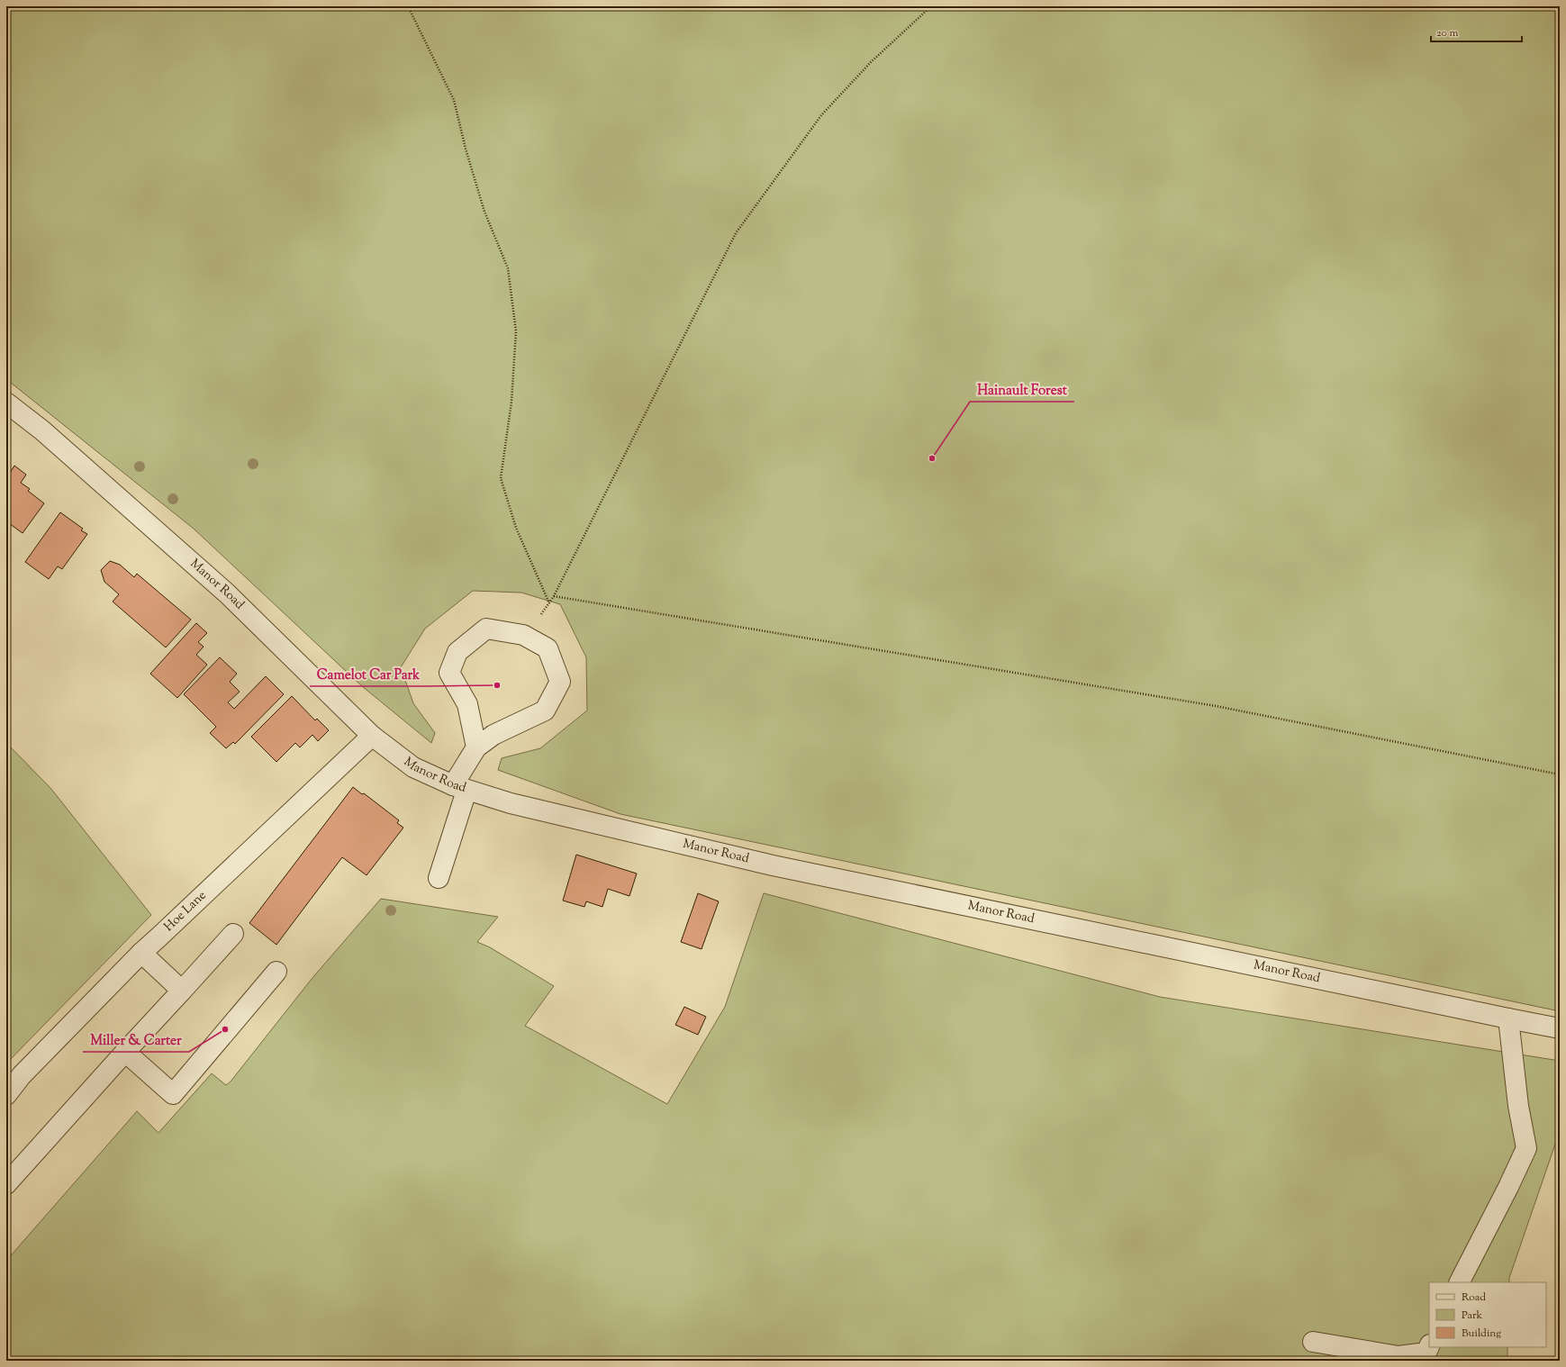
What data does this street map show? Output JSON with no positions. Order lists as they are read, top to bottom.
{
  "streets": {
    "street": ["Manor Road", "Hoe Lane"]
  },
  "crossings": [
    ["Manor Road", "Hoe Lane"]
  ],
  "places": ["Hainault Forest", "Camelot Car Park", "Miller & Carter"],
  "legend": ["Road", "Park", "Building"],
  "scale_bar": "20 m"
}
